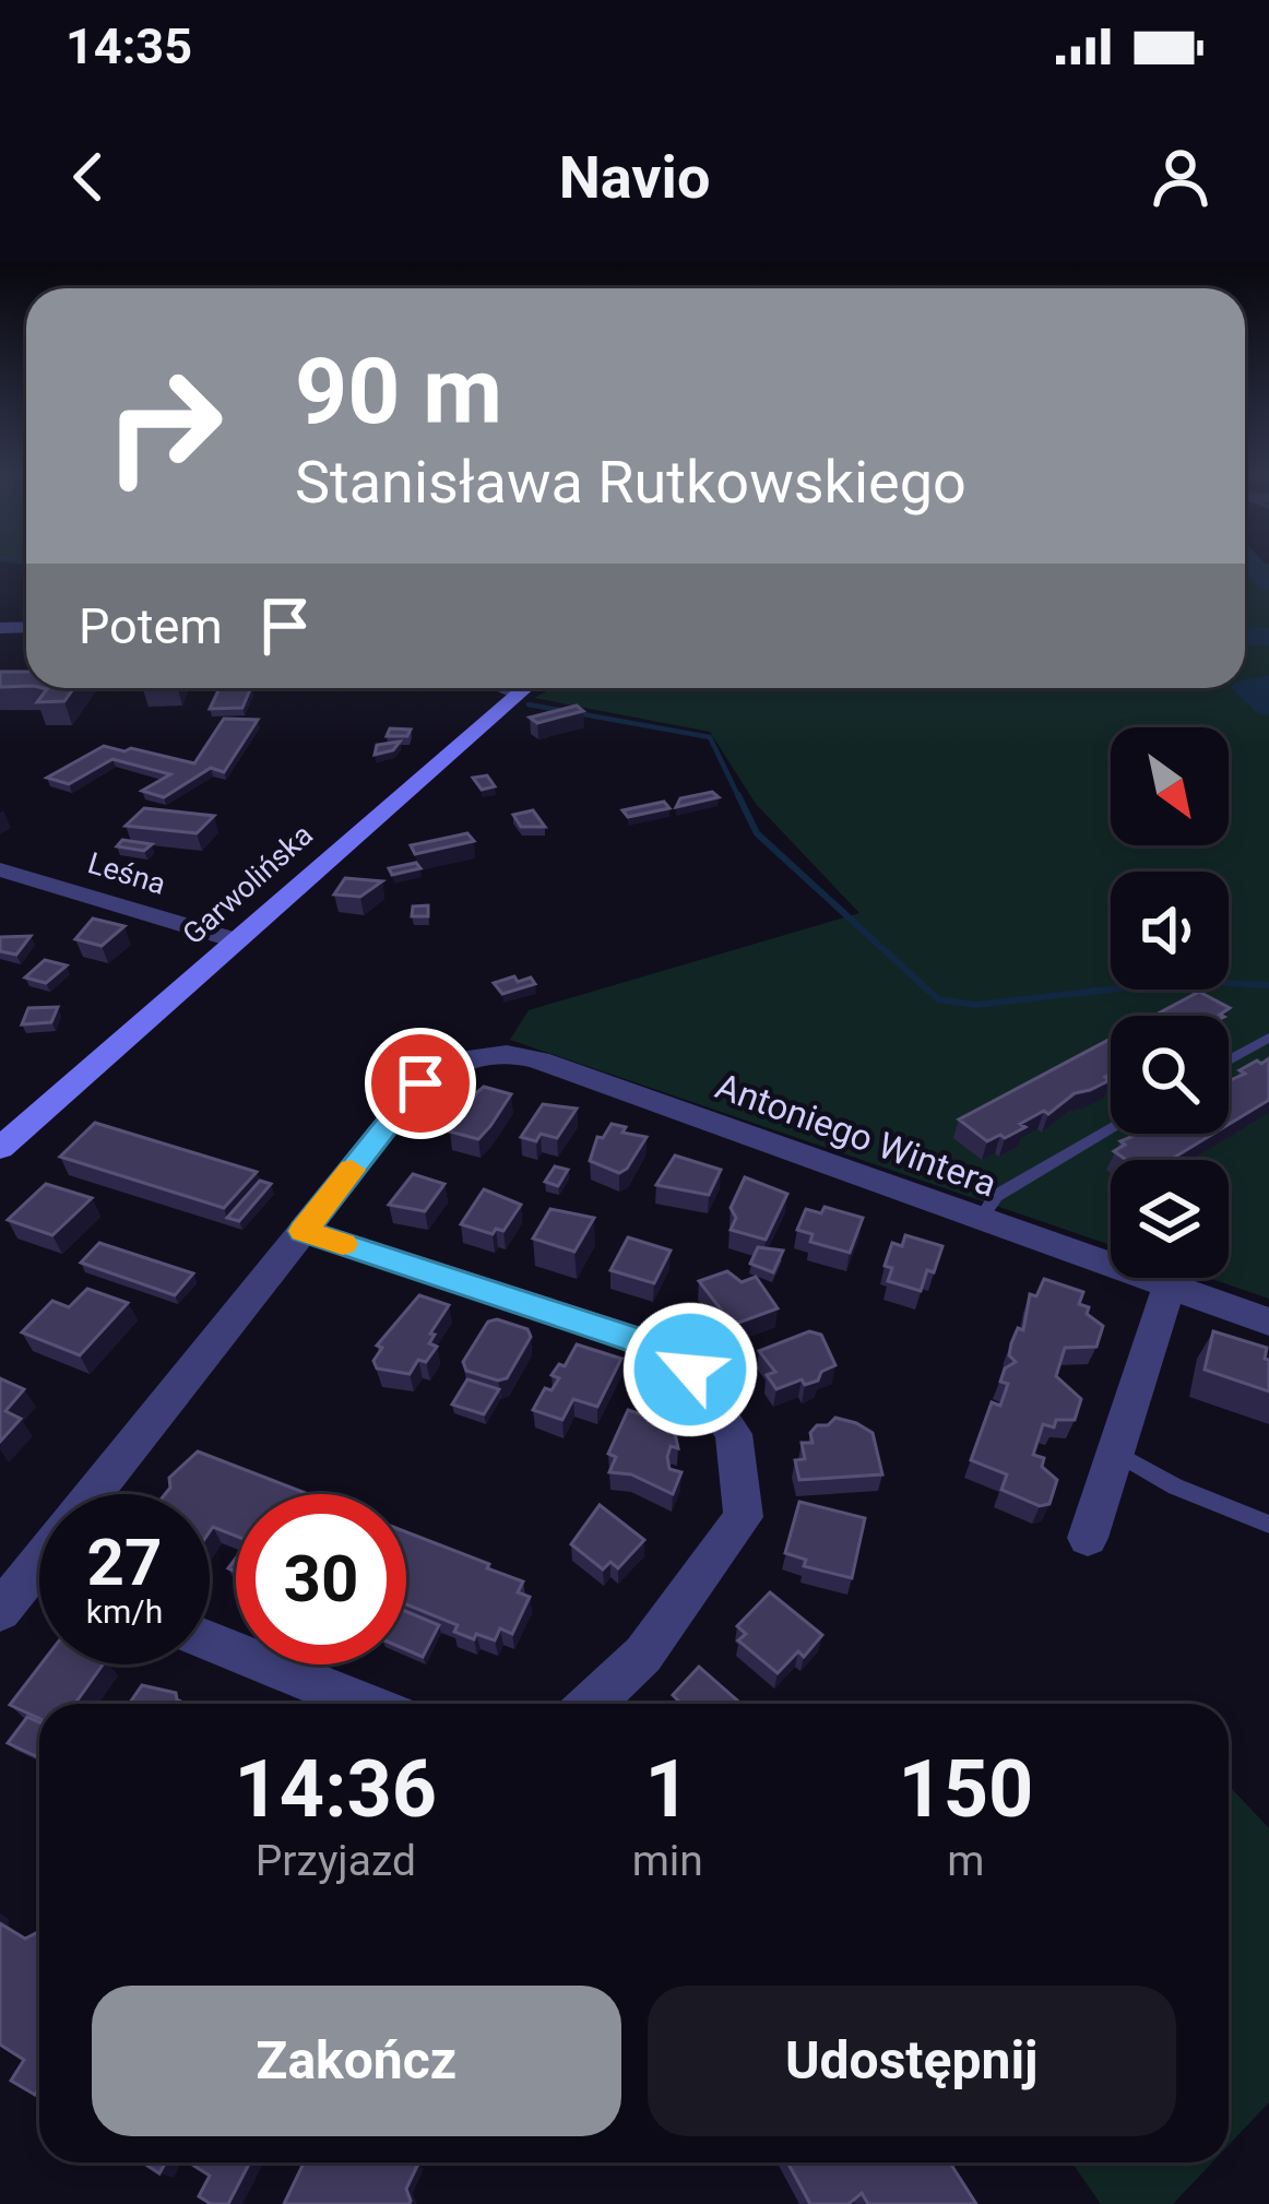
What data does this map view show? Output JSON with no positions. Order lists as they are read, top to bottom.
{
  "streets": {
    "main road": ["Garwolińska"],
    "street": ["Leśna", "Antoniego Wintera"]
  },
  "crossings": [
    ["Leśna", "Garwolińska"]
  ],
  "north": "bottom right",
  "page": {
    "status": "14:35",
    "header": "Navio",
    "turn": ["90 m", "Stanisława Rutkowskiego"],
    "then": "Potem",
    "speed": "27 km/h",
    "limit": "30",
    "eta": [
      "14:36",
      "Przyjazd",
      "1",
      "min",
      "150",
      "m"
    ],
    "buttons": ["Zakończ", "Udostępnij"]
  }
}
